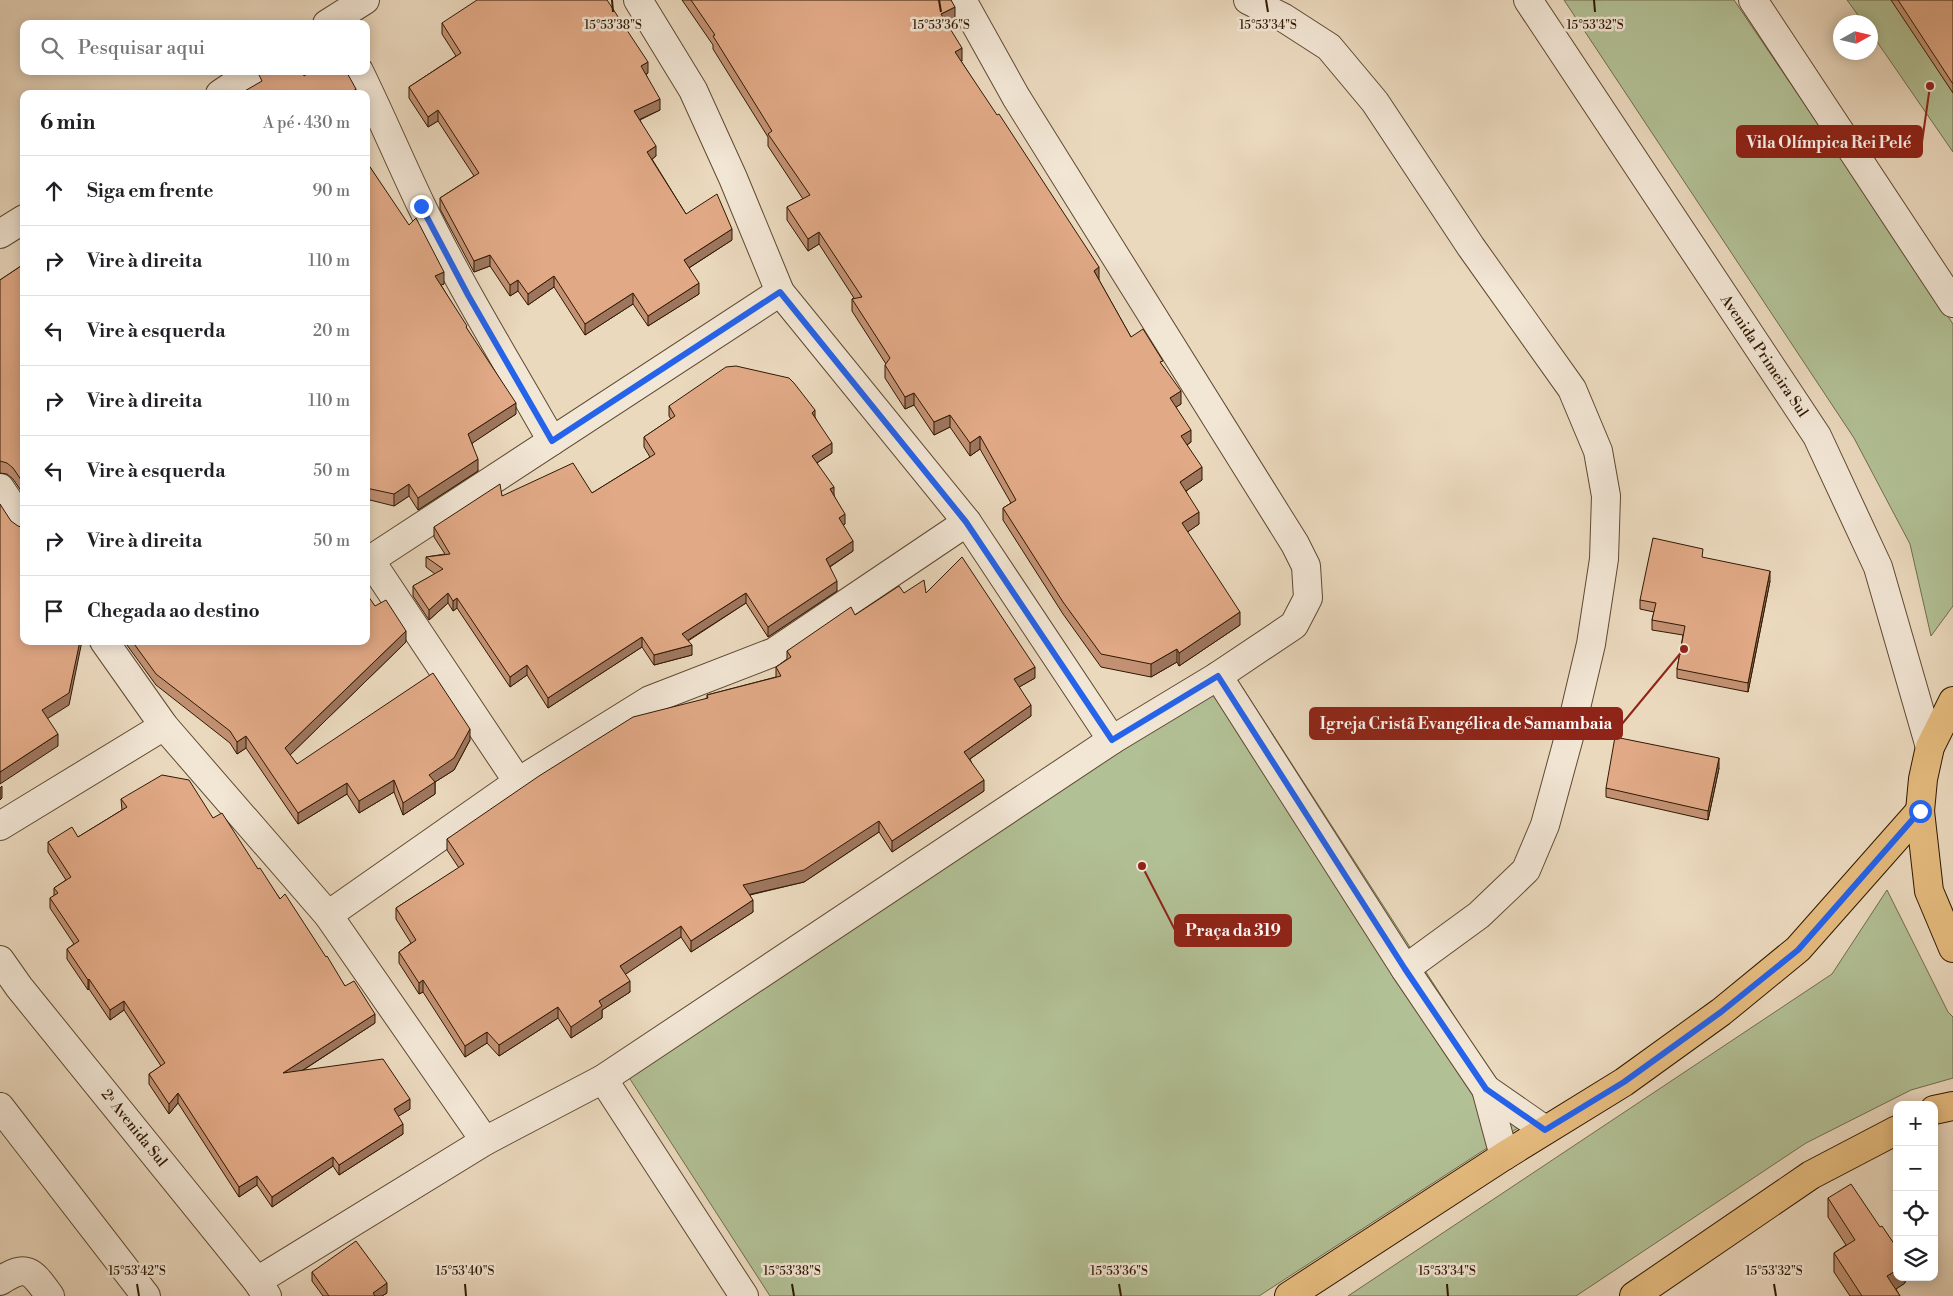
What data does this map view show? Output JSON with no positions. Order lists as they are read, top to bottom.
{
  "streets": {
    "street": ["Avenida Primeira Sul", "2ᵃ Avenida Sul"]
  },
  "places": ["Vila Olímpica Rei Pelé", "Igreja Cristã Evangélica de Samambaia", "Praça da 319"],
  "north": "right",
  "page": {
    "search": "Pesquisar aqui",
    "heading": ["6 min", "A pé · 430 m"],
    "list": [
      ["Siga em frente", "90 m"],
      ["Vire à direita", "110 m"],
      ["Vire à esquerda", "20 m"],
      ["Vire à direita", "110 m"],
      ["Vire à esquerda", "50 m"],
      ["Vire à direita", "50 m"],
      "Chegada ao destino"
    ],
    "map_buttons": ["+", "−"]
  },
  "coordinates": [
    "15°53'38\"S",
    "15°53'36\"S",
    "15°53'34\"S",
    "15°53'32\"S",
    "15°53'42\"S",
    "15°53'40\"S"
  ]
}
